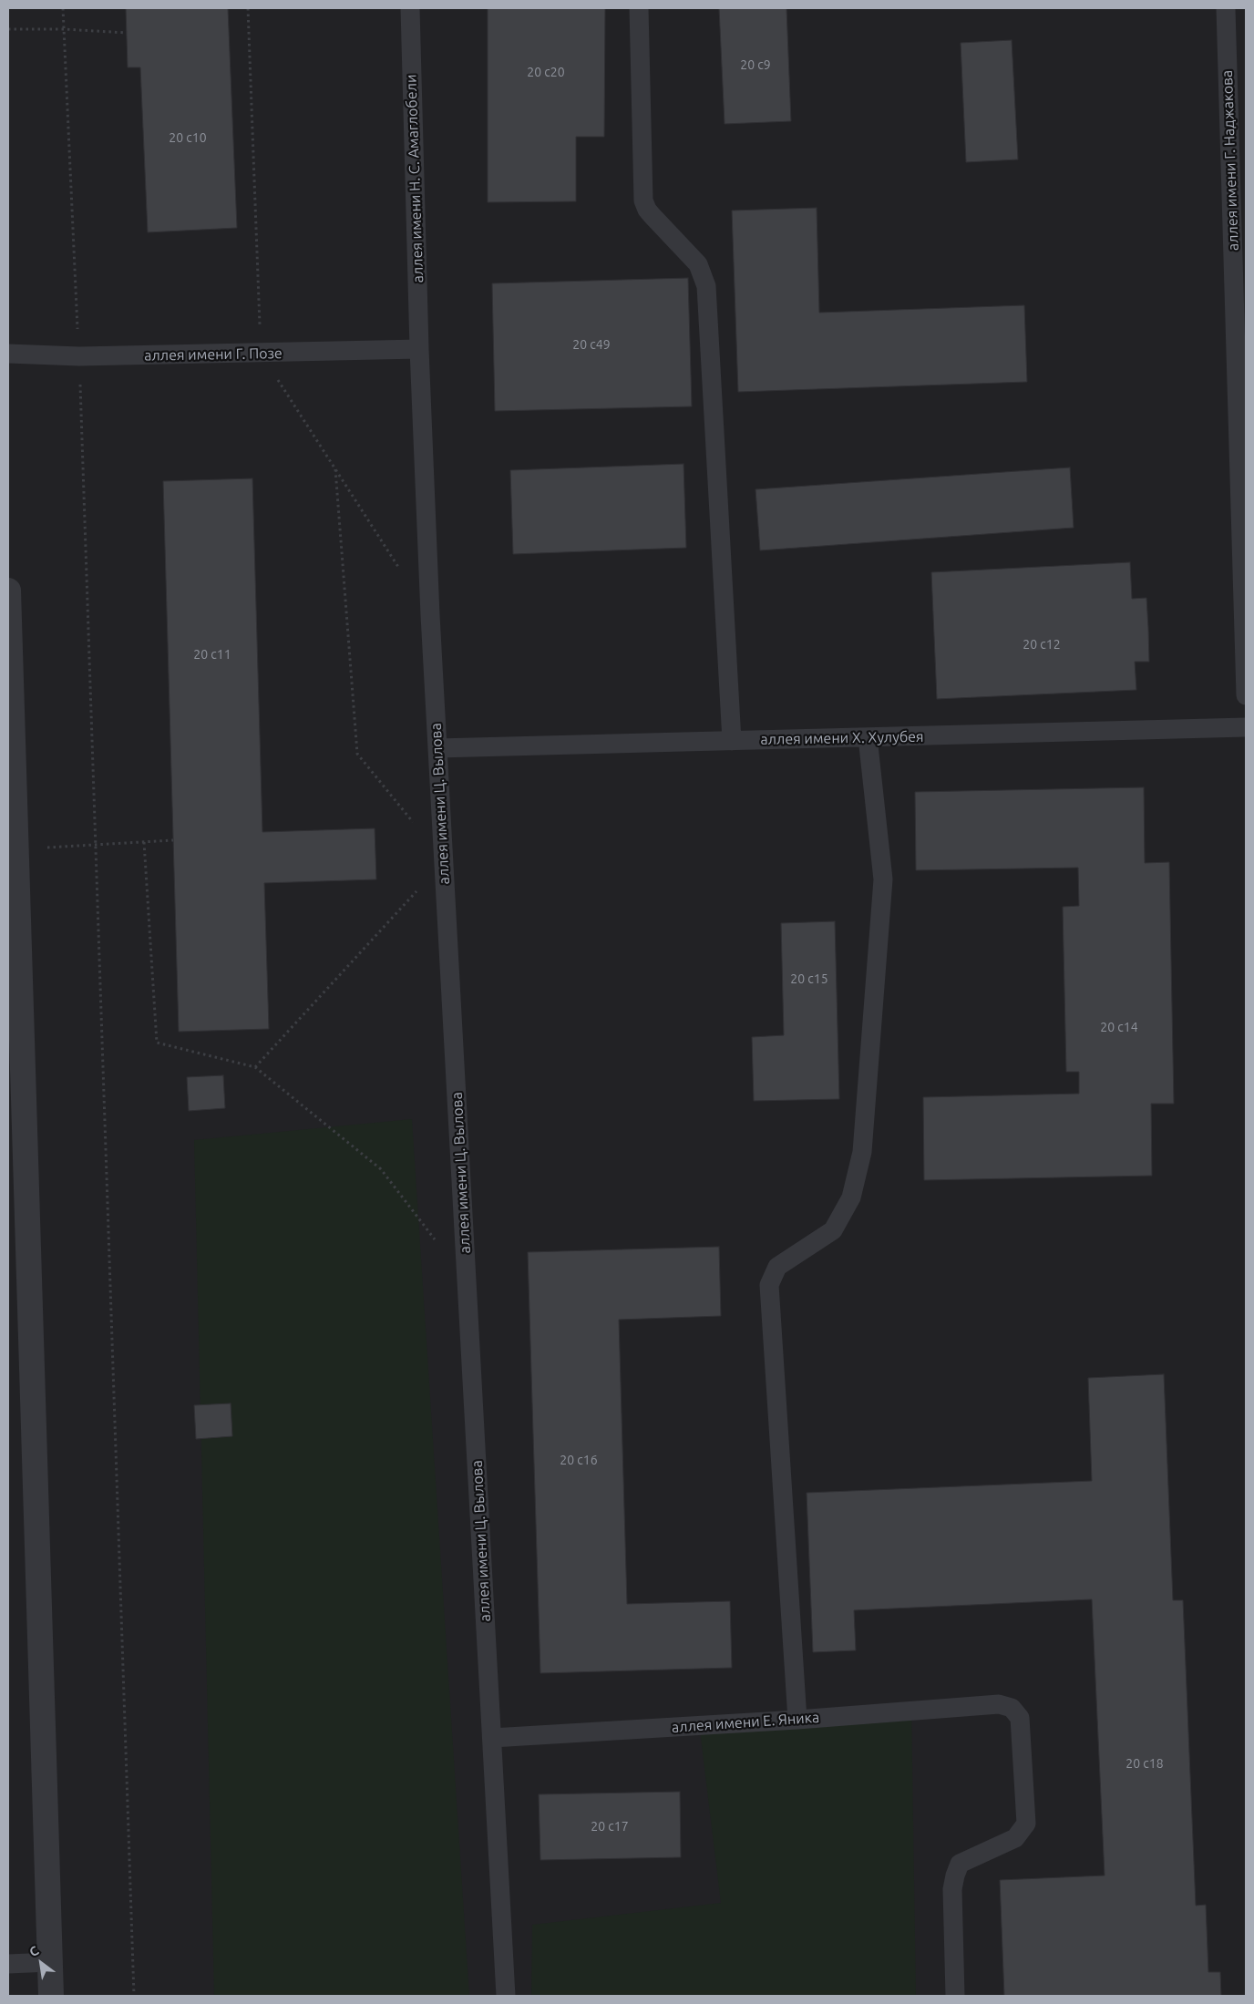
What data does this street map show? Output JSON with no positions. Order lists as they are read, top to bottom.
{
  "streets": {
    "lane": [
      "аллея имени Г. Наджакова",
      "аллея имени Н. С. Амаглобели",
      "аллея имени Г. Позе",
      "аллея имени Х. Хулубея",
      "аллея имени Ц. Вылова",
      "аллея имени Е. Яника"
    ]
  },
  "crossings": [
    ["аллея имени Н. С. Амаглобели", "аллея имени Г. Позе"],
    ["аллея имени Н. С. Амаглобели", "аллея имени Ц. Вылова"],
    ["аллея имени Г. Позе", "аллея имени Ц. Вылова"],
    ["аллея имени Х. Хулубея", "аллея имени Ц. Вылова"],
    ["аллея имени Ц. Вылова", "аллея имени Е. Яника"]
  ],
  "house_numbers": [
    "20 с9",
    "20 с20",
    "20 с10",
    "20 с49",
    "20 с12",
    "20 с11",
    "20 с15",
    "20 с14",
    "20 с16",
    "20 с18",
    "20 с17"
  ],
  "north": "top left"
}
